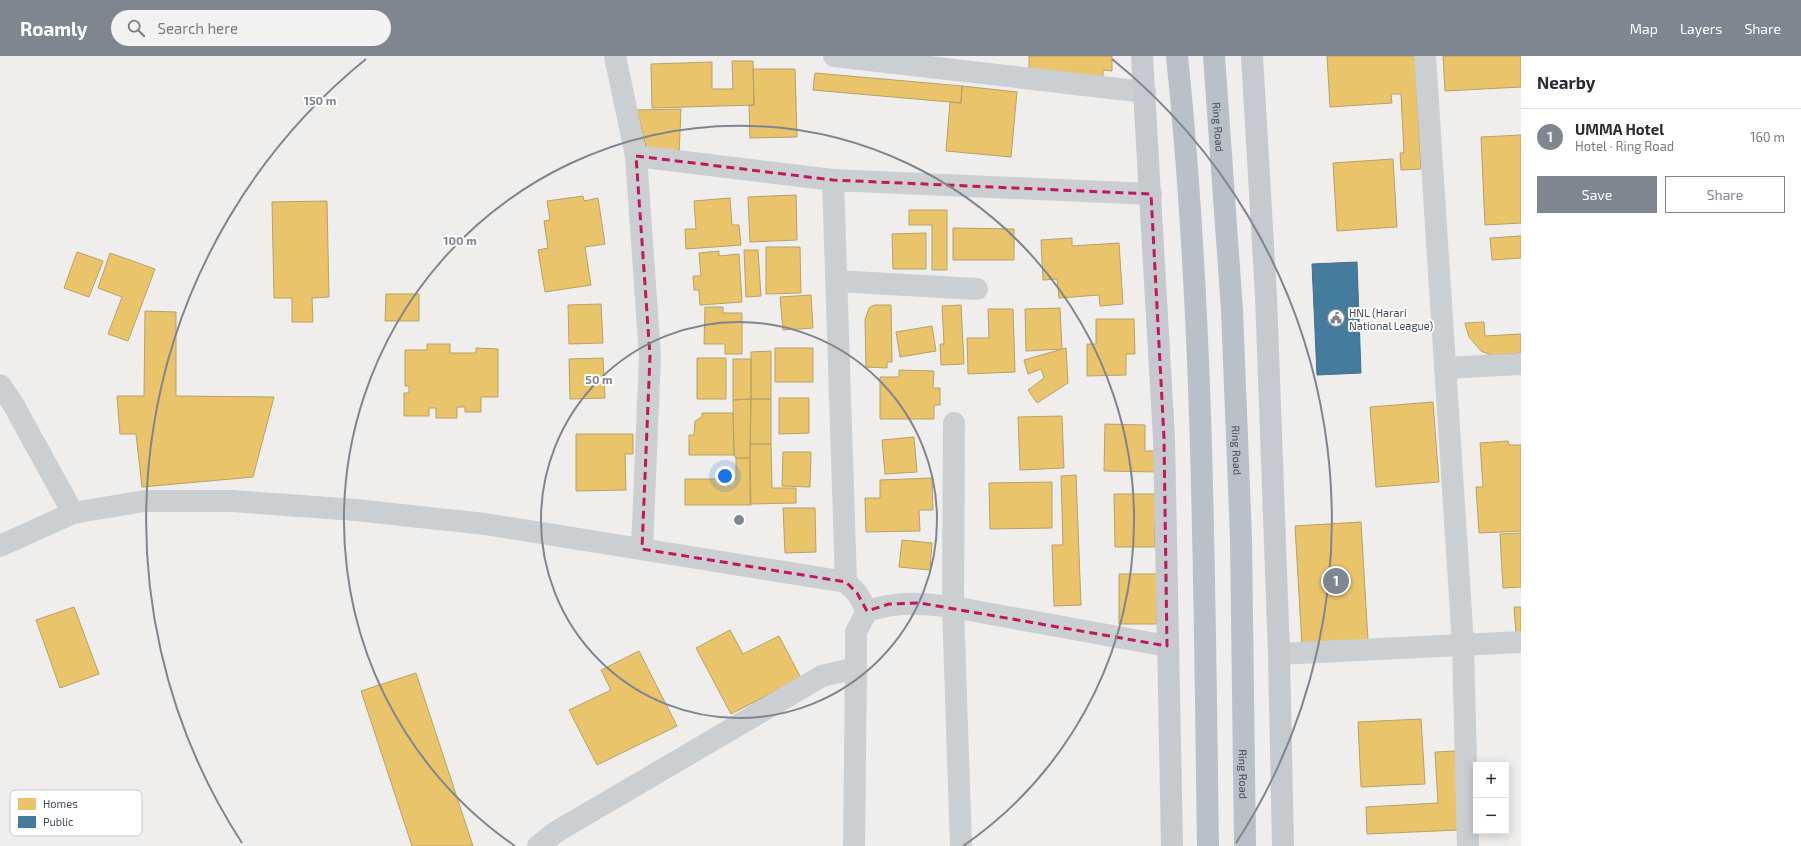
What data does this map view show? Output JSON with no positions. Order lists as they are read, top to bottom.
{
  "streets": {
    "highway": ["Ring Road"]
  },
  "places": {
    "public building": ["HNL (Harari National League)"]
  },
  "legend": ["Homes", "Public"],
  "page": {
    "header": "Roamly",
    "search": "Search here",
    "nav": ["Map", "Layers", "Share"],
    "heading": "Nearby",
    "list": [
      {
        "mark": "1",
        "name": "UMMA Hotel",
        "note": "Hotel · Ring Road",
        "value": "160 m"
      }
    ],
    "buttons": ["Save", "Share"],
    "pins": "1",
    "map_buttons": ["+", "−"]
  },
  "rings": ["150 m", "100 m", "50 m"]
}
